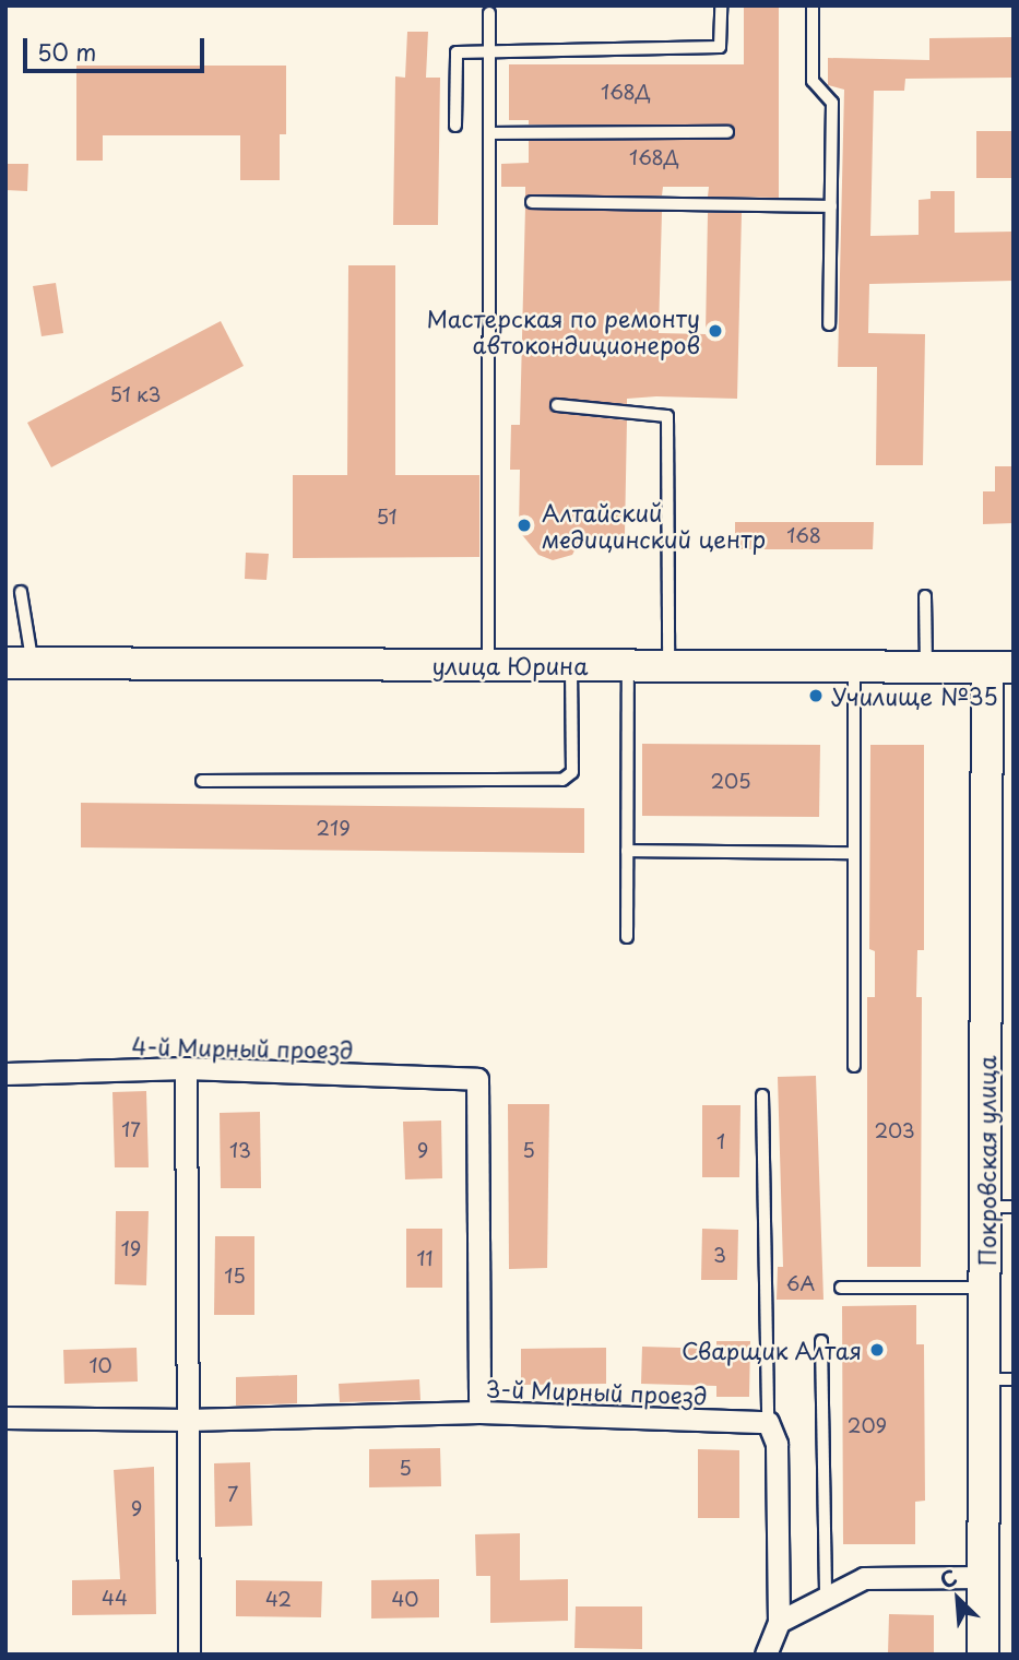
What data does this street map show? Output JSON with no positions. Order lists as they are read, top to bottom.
{
  "streets": {
    "street": [
      "улица Юрина",
      "4-й Мирный проезд",
      "Покровская улица",
      "3-й Мирный проезд"
    ]
  },
  "crossings": [
    ["улица Юрина", "Покровская улица"],
    ["4-й Мирный проезд", "3-й Мирный проезд"]
  ],
  "places": [
    "Мастерская по ремонту автокондиционеров",
    "Алтайский медицинский центр",
    "Училище №35",
    "Сварщик Алтая"
  ],
  "house_numbers": [
    "168Д",
    "168Д",
    "51 к3",
    "51",
    "168",
    "205",
    "219",
    "17",
    "203",
    "1",
    "13",
    "9",
    "5",
    "19",
    "3",
    "11",
    "15",
    "6А",
    "10",
    "209",
    "5",
    "7",
    "9",
    "44",
    "42",
    "40"
  ],
  "scale_bar": "50 m",
  "north": "top left"
}
